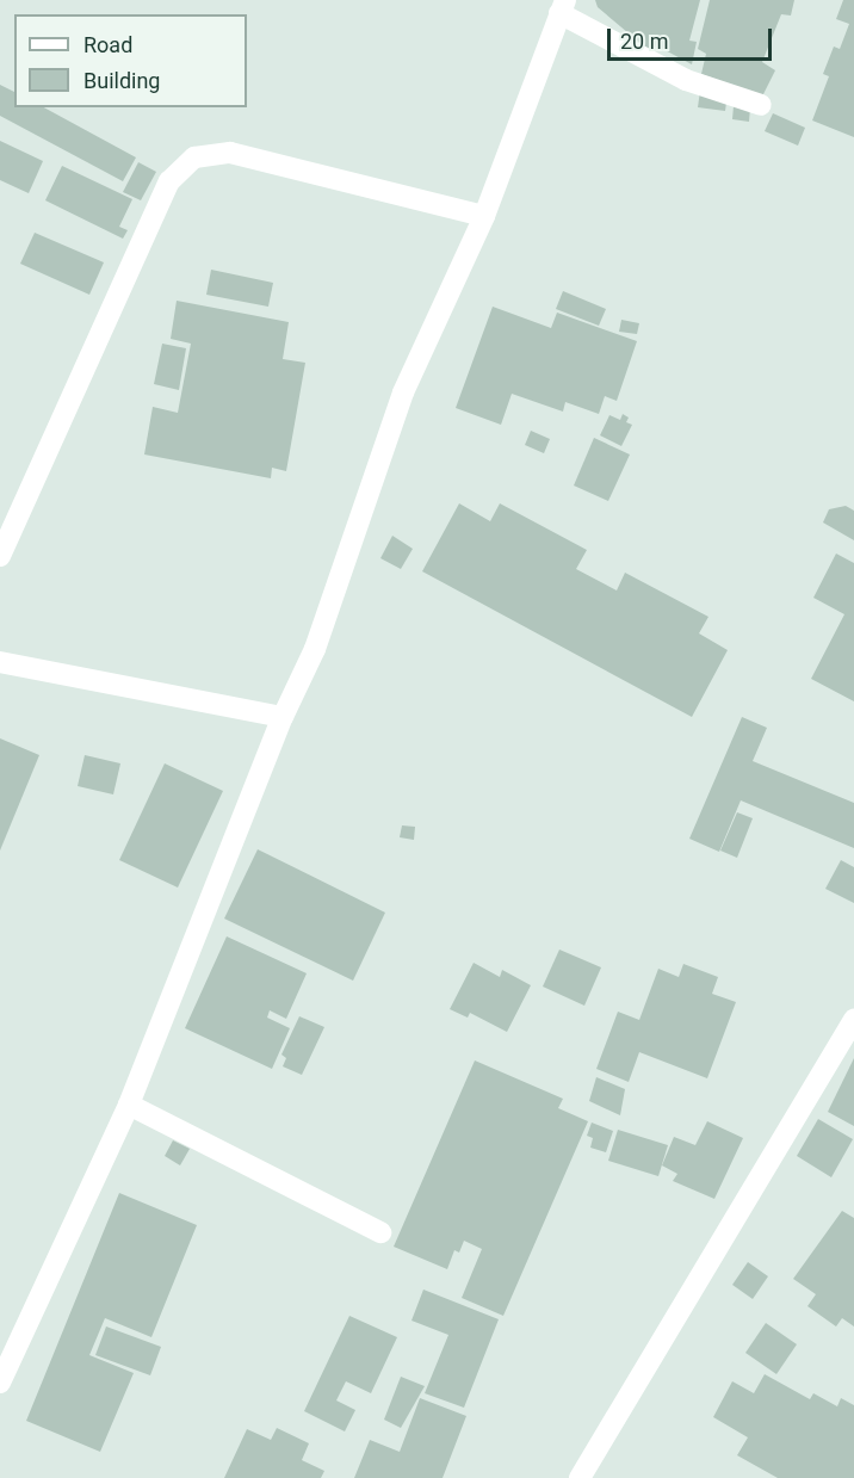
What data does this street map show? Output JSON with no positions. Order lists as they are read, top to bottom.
{
  "legend": ["Road", "Building"],
  "scale_bar": "20 m"
}
